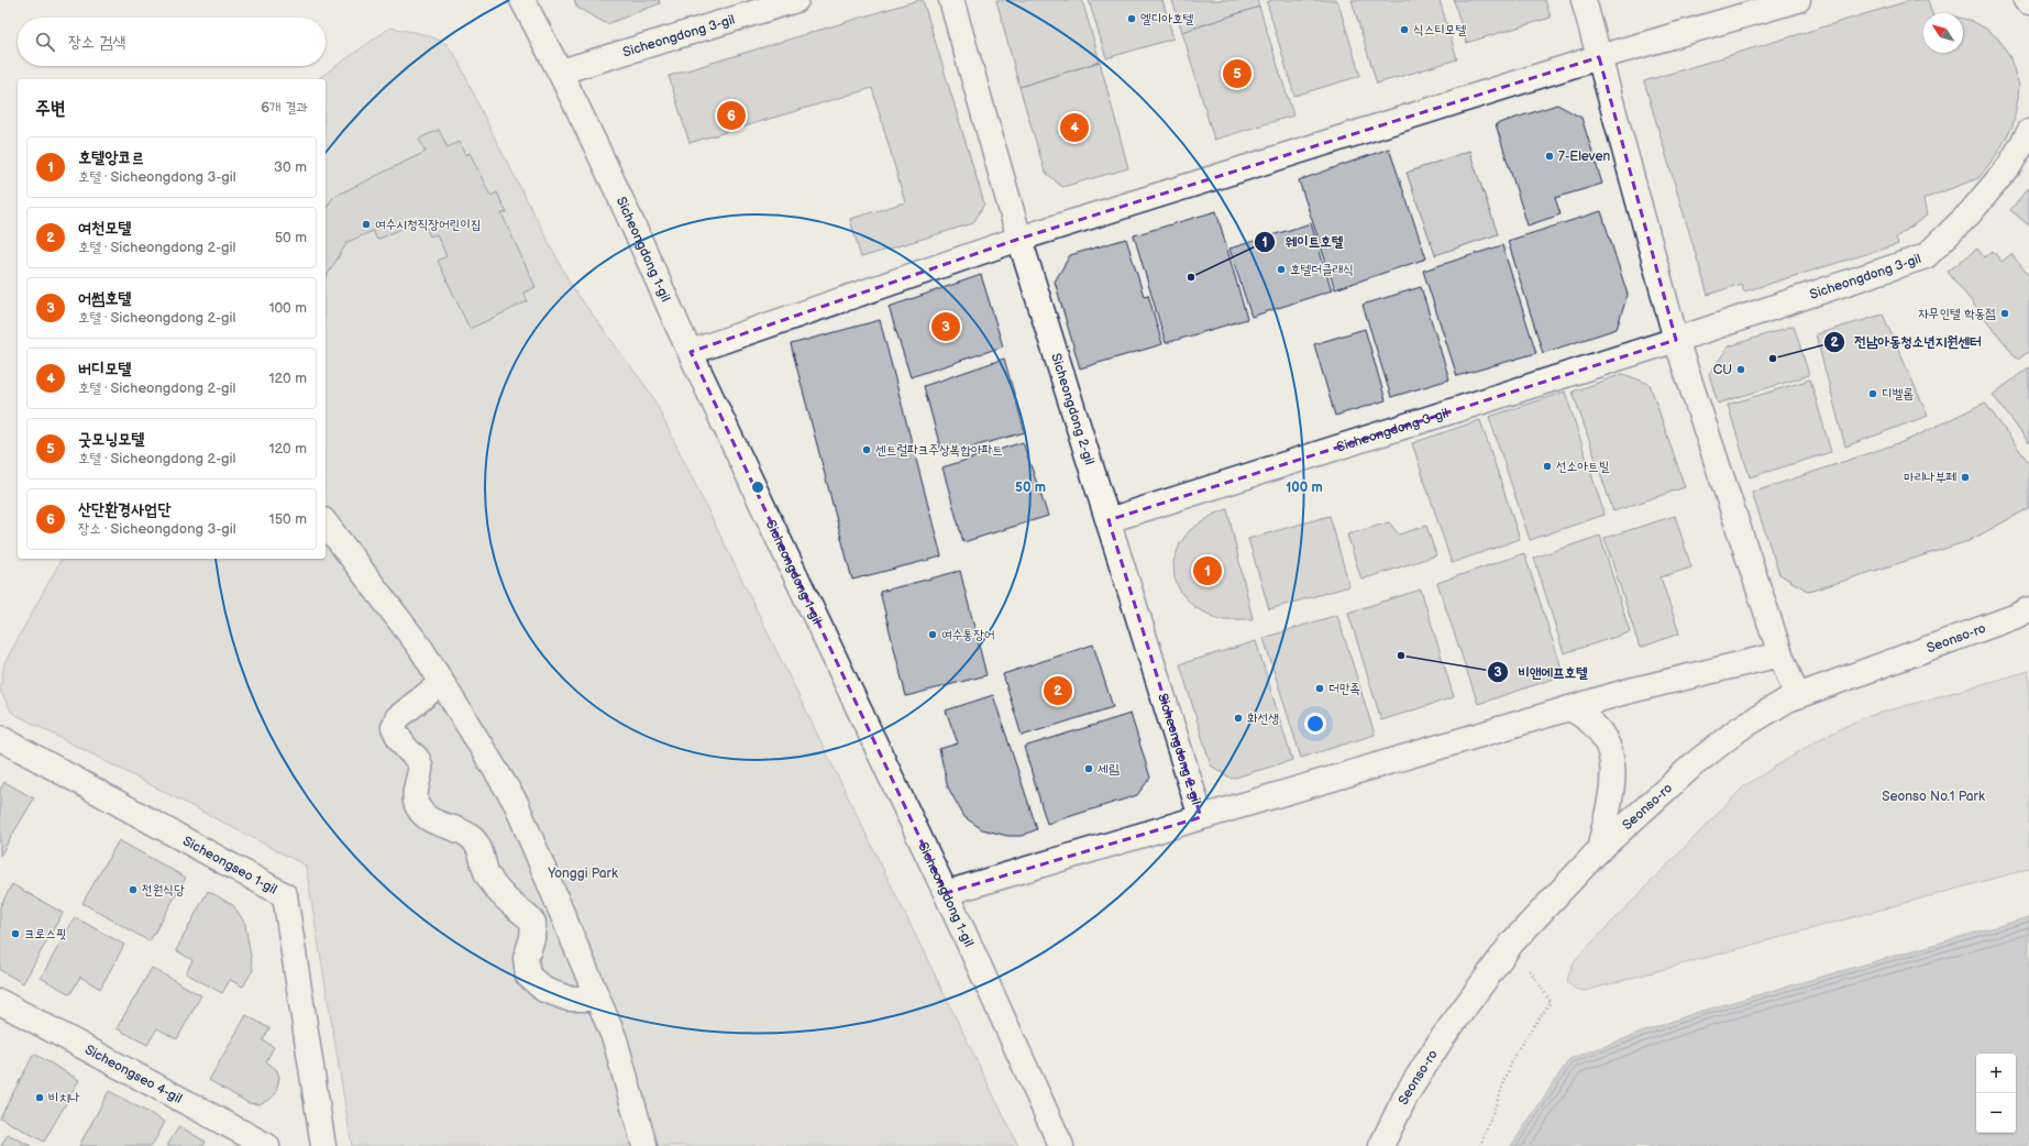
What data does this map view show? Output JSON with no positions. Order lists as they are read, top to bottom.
{
  "streets": {
    "street": [
      "Sicheongdong 3-gil",
      "Sicheongdong 1-gil",
      "Sicheongdong 2-gil",
      "Seonso-ro",
      "Sicheongseo 1-gil",
      "Sicheongseo 4-gil"
    ]
  },
  "crossings": [
    ["Sicheongdong 3-gil", "Sicheongdong 1-gil"],
    ["Sicheongdong 3-gil", "Sicheongdong 2-gil"]
  ],
  "parks": ["Seonso No.1 Park", "Yonggi Park"],
  "places": [
    "엘디아호텔",
    "식스티모텔",
    "7-Eleven",
    "여수시청직장어린이집",
    "호텔더클래식",
    "웨이트호텔",
    "자무인텔 학동점",
    "전남아동청소년지원센터",
    "CU",
    "디벨롭",
    "센트럴파크주상복합아파트",
    "선소아트빌",
    "마리나부페",
    "여수통장어",
    "비앤에프호텔",
    "더만족",
    "화선생",
    "세림",
    "전원식당",
    "크로스핏",
    "비치나"
  ],
  "north": "top left",
  "page": {
    "search": "장소 검색",
    "pins": [
      "5",
      "6",
      "4",
      "3",
      "1",
      "2"
    ],
    "heading": ["주변", "6개 결과"],
    "list": [
      {
        "mark": "1",
        "name": "호텔앙코르",
        "note": "호텔 · Sicheongdong 3-gil",
        "value": "30 m"
      },
      {
        "mark": "2",
        "name": "여천모텔",
        "note": "호텔 · Sicheongdong 2-gil",
        "value": "50 m"
      },
      {
        "mark": "3",
        "name": "어썸호텔",
        "note": "호텔 · Sicheongdong 2-gil",
        "value": "100 m"
      },
      {
        "mark": "4",
        "name": "버디모텔",
        "note": "호텔 · Sicheongdong 2-gil",
        "value": "120 m"
      },
      {
        "mark": "5",
        "name": "굿모닝모텔",
        "note": "호텔 · Sicheongdong 2-gil",
        "value": "120 m"
      },
      {
        "mark": "6",
        "name": "산단환경사업단",
        "note": "장소 · Sicheongdong 3-gil",
        "value": "150 m"
      }
    ],
    "map_buttons": ["+", "−"]
  },
  "rings": ["50 m", "100 m"]
}
